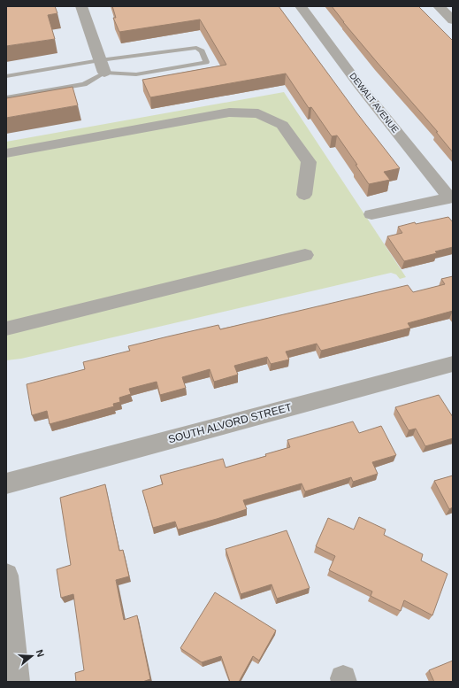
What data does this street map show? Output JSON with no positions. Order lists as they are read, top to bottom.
{
  "streets": {
    "street": ["DEWALT AVENUE", "SOUTH ALVORD STREET"]
  },
  "north": "right"
}
